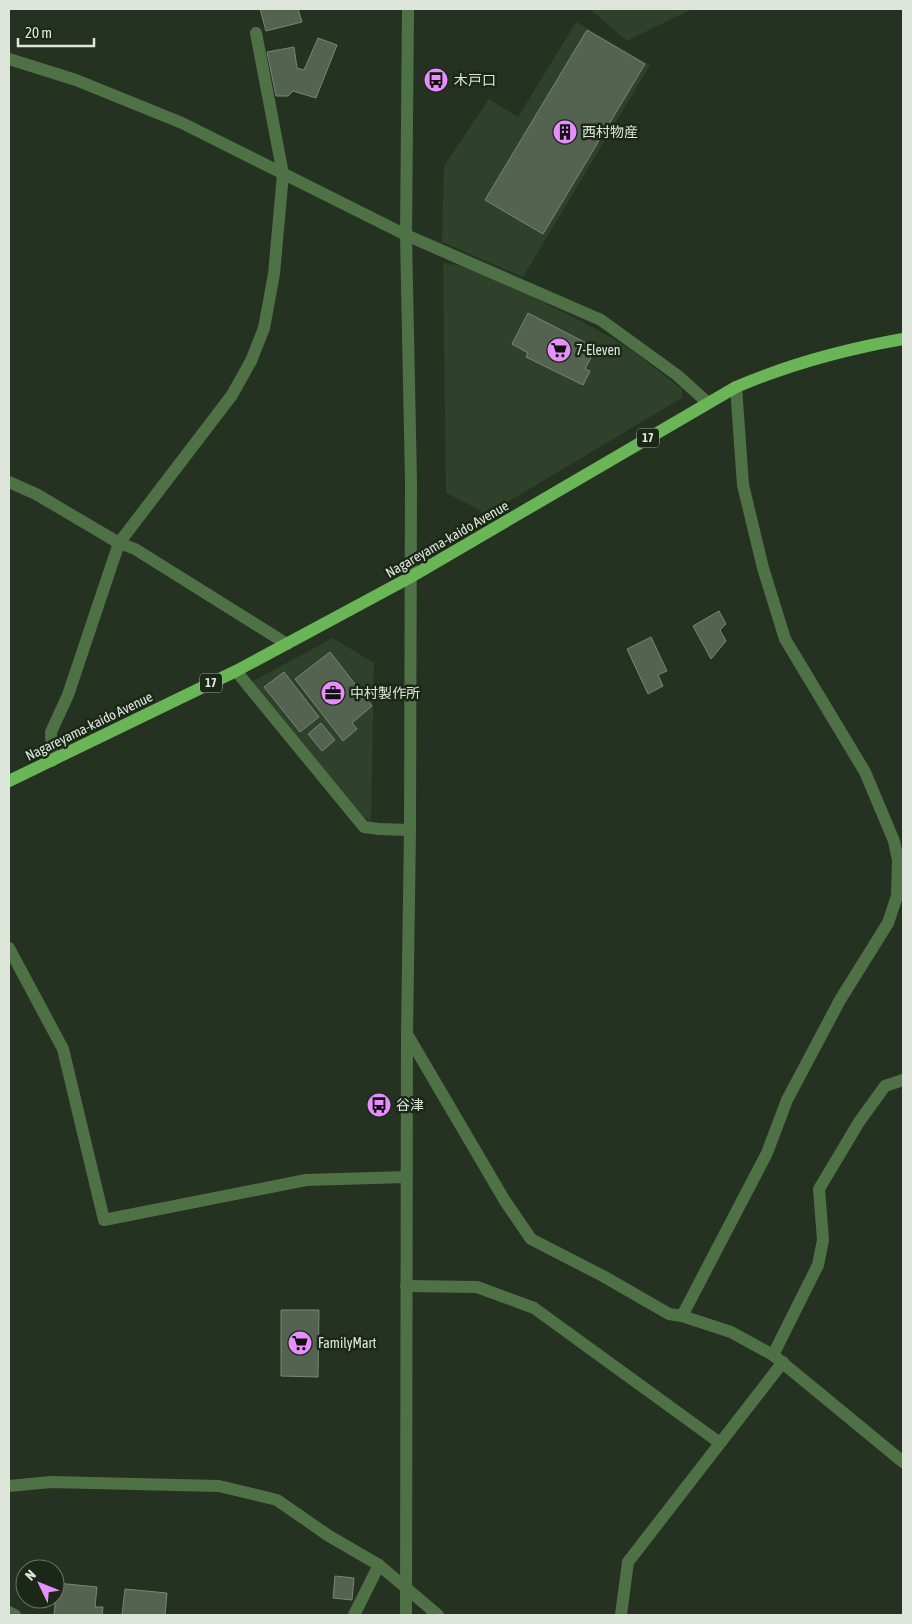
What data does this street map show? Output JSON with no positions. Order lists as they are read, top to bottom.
{
  "streets": {
    "main road": ["17", "Nagareyama-kaido Avenue"]
  },
  "places": {
    "bus stop": ["木戸口", "谷津"],
    "building": ["西村物産"],
    "supermarket": ["7-Eleven", "FamilyMart"],
    "office": ["中村製作所"]
  },
  "scale_bar": "20 m",
  "north": "top left"
}
